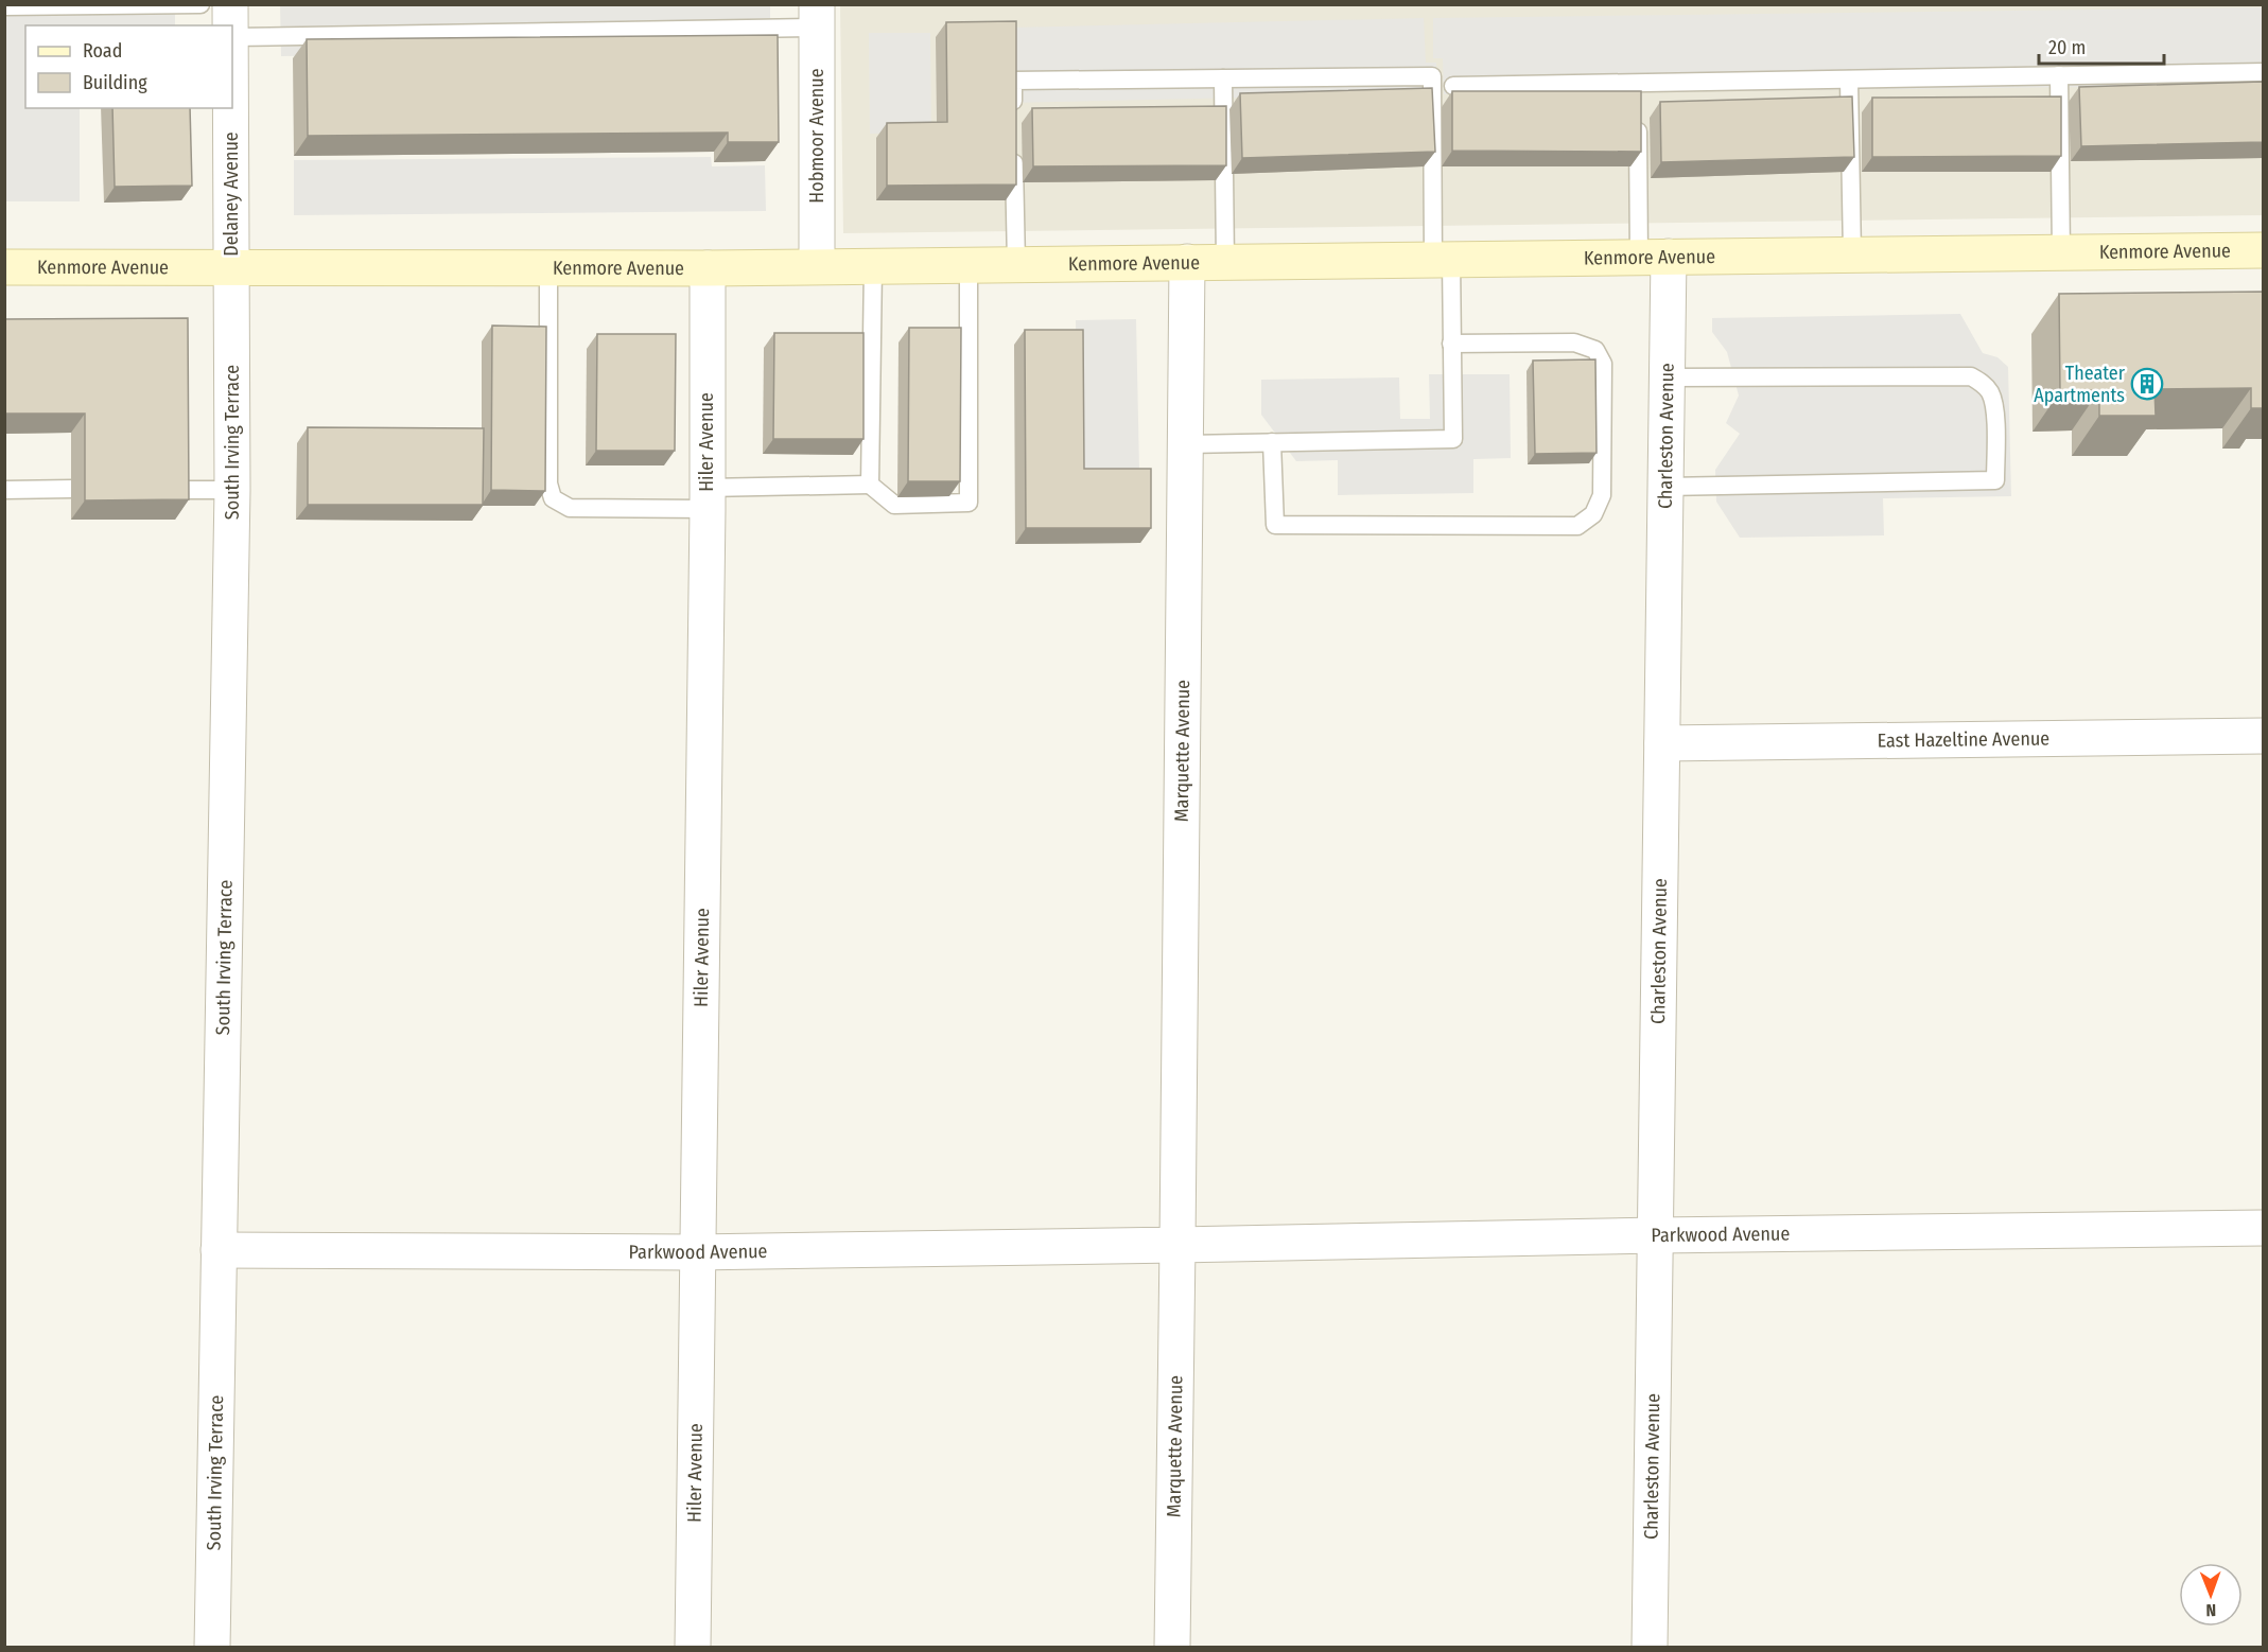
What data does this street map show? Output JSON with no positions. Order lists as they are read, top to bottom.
{
  "streets": {
    "main road": ["Kenmore Avenue"],
    "street": [
      "Hobmoor Avenue",
      "Delaney Avenue",
      "Charleston Avenue",
      "South Irving Terrace",
      "Hiler Avenue",
      "East Hazeltine Avenue",
      "Marquette Avenue",
      "Parkwood Avenue"
    ]
  },
  "crossings": [
    ["Hobmoor Avenue", "Kenmore Avenue"],
    ["Delaney Avenue", "Kenmore Avenue"],
    ["Delaney Avenue", "South Irving Terrace"],
    ["Kenmore Avenue", "Charleston Avenue"],
    ["Kenmore Avenue", "South Irving Terrace"],
    ["Kenmore Avenue", "Hiler Avenue"],
    ["Kenmore Avenue", "Marquette Avenue"],
    ["Charleston Avenue", "East Hazeltine Avenue"],
    ["Charleston Avenue", "Parkwood Avenue"],
    ["South Irving Terrace", "Parkwood Avenue"],
    ["Hiler Avenue", "Parkwood Avenue"],
    ["Marquette Avenue", "Parkwood Avenue"]
  ],
  "places": {
    "building": ["Theater Apartments"]
  },
  "legend": ["Road", "Building"],
  "scale_bar": "20 m",
  "north": "bottom"
}
